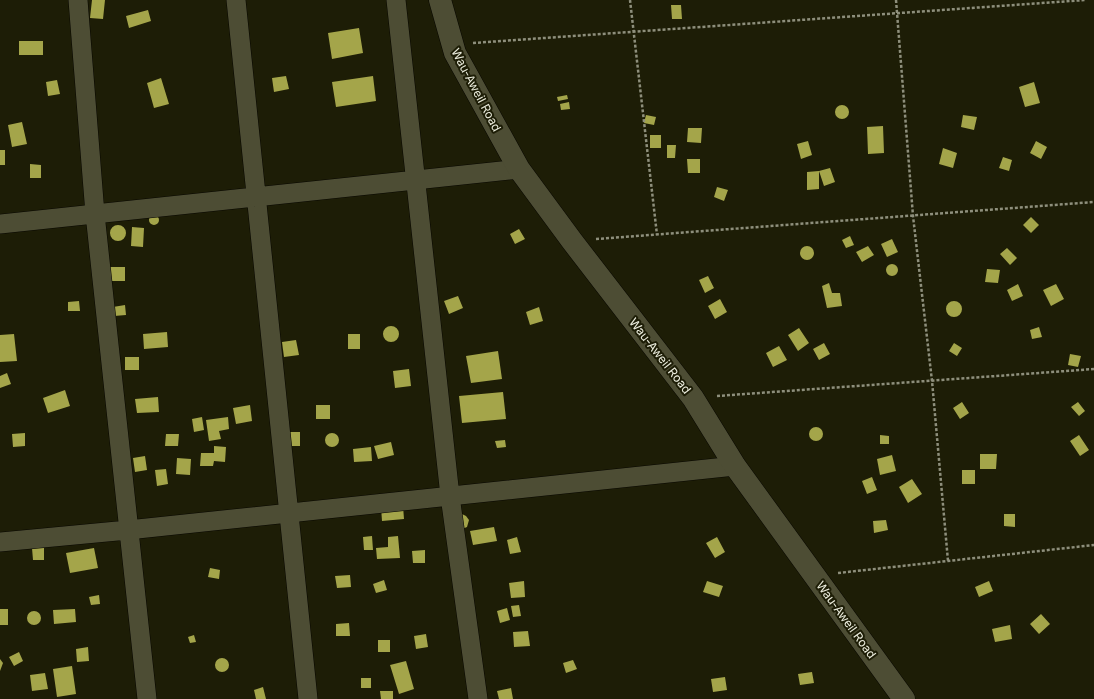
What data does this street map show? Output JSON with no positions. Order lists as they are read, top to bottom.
{
  "streets": {
    "street": ["Wau-Aweil Road"]
  }
}
